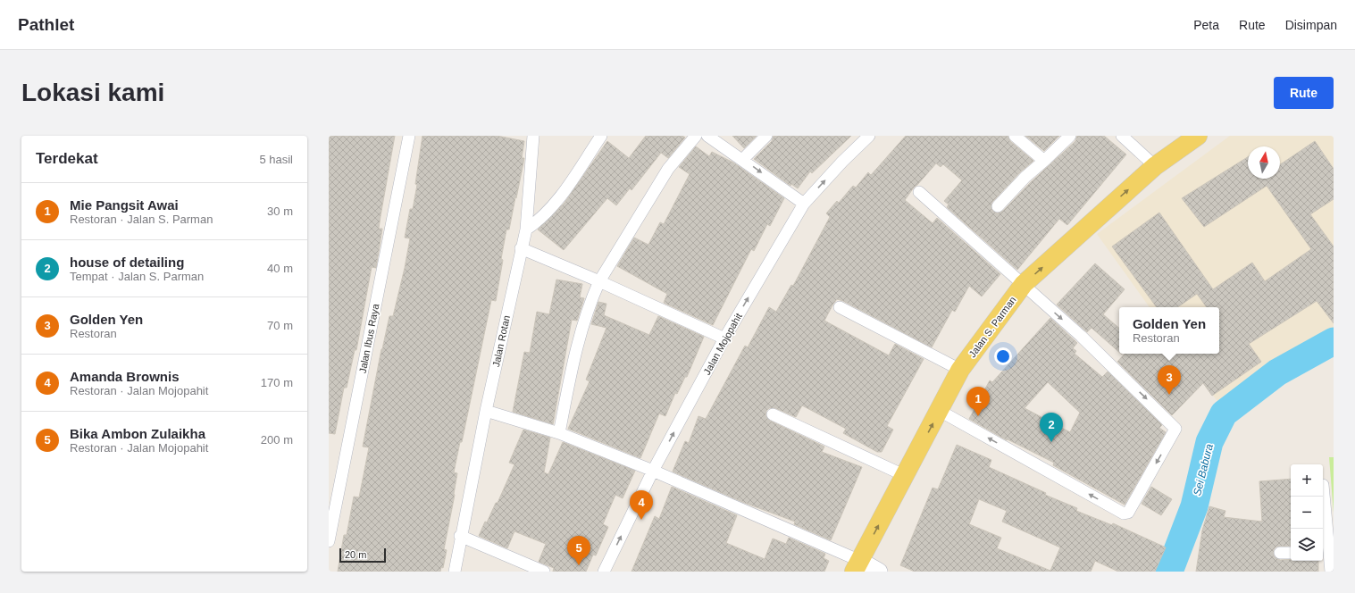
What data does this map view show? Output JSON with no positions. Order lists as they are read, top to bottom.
{
  "streets": {
    "main road": ["Jalan S. Parman"],
    "street": ["Jalan Ibus Raya", "Jalan Rotan", "Jalan Mojopahit"]
  },
  "one_way": ["Jalan S. Parman", "Jalan Mojopahit"],
  "water": ["Sei Babura"],
  "scale_bar": "20 m",
  "north": "top",
  "page": {
    "header": "Pathlet",
    "nav": ["Peta", "Rute", "Disimpan"],
    "buttons": "Rute",
    "title": "Lokasi kami",
    "heading": ["Terdekat", "5 hasil"],
    "list": [
      {
        "mark": "1",
        "name": "Mie Pangsit Awai",
        "note": "Restoran · Jalan S. Parman",
        "value": "30 m"
      },
      {
        "mark": "2",
        "name": "house of detailing",
        "note": "Tempat · Jalan S. Parman",
        "value": "40 m"
      },
      {
        "mark": "3",
        "name": "Golden Yen",
        "note": "Restoran",
        "value": "70 m"
      },
      {
        "mark": "4",
        "name": "Amanda Brownis",
        "note": "Restoran · Jalan Mojopahit",
        "value": "170 m"
      },
      {
        "mark": "5",
        "name": "Bika Ambon Zulaikha",
        "note": "Restoran · Jalan Mojopahit",
        "value": "200 m"
      }
    ],
    "popup": ["Golden Yen", "Restoran"],
    "pins": [
      "3",
      "1",
      "2",
      "4",
      "5"
    ],
    "map_buttons": ["+", "−"],
    "scale": "20 m"
  }
}
